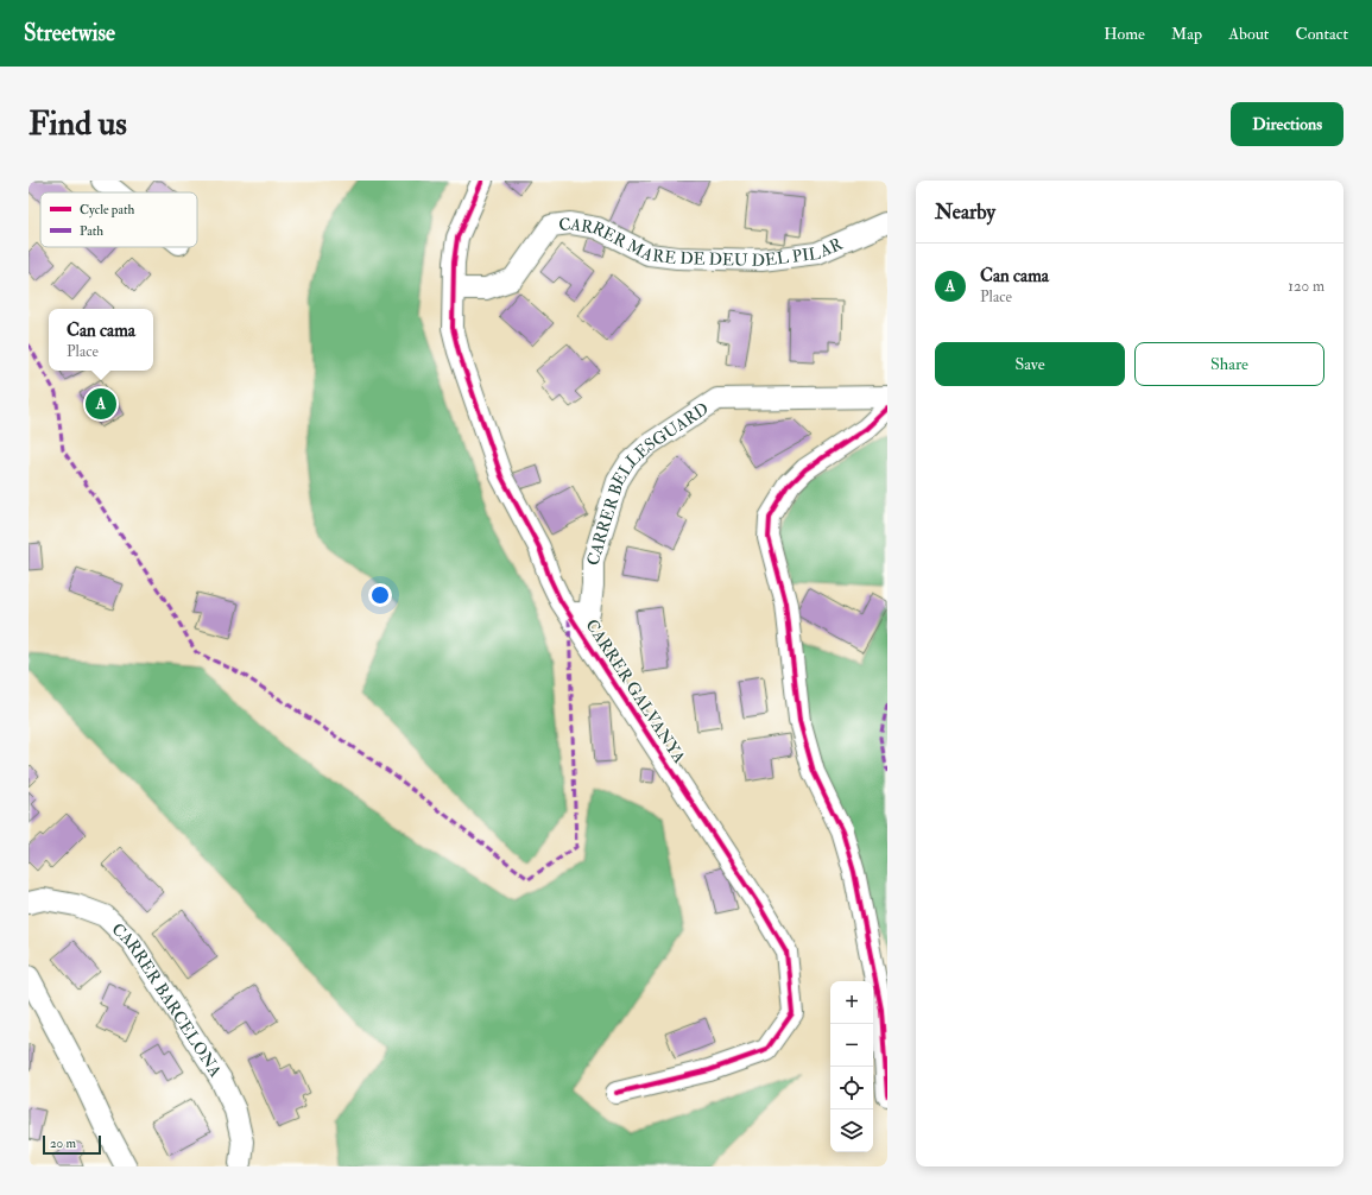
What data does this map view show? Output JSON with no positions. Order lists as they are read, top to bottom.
{
  "streets": {
    "street": [
      "CARRER MARE DE DEU DEL PILAR",
      "CARRER BELLESGUARD",
      "CARRER GALVANYA",
      "CARRER BARCELONA"
    ]
  },
  "crossings": [
    ["CARRER MARE DE DEU DEL PILAR", "CARRER GALVANYA"],
    ["CARRER BELLESGUARD", "CARRER GALVANYA"]
  ],
  "legend": ["Cycle path", "Path"],
  "scale_bar": "20 m",
  "page": {
    "header": "Streetwise",
    "nav": [
      "Home",
      "Map",
      "About",
      "Contact"
    ],
    "buttons": [
      "Directions",
      ["Save", "Share"]
    ],
    "title": "Find us",
    "heading": "Nearby",
    "list": [
      {
        "mark": "A",
        "name": "Can cama",
        "note": "Place",
        "value": "120 m"
      }
    ],
    "popup": ["Can cama", "Place"],
    "pins": "A",
    "map_buttons": ["+", "−"],
    "scale": "20 m"
  }
}
